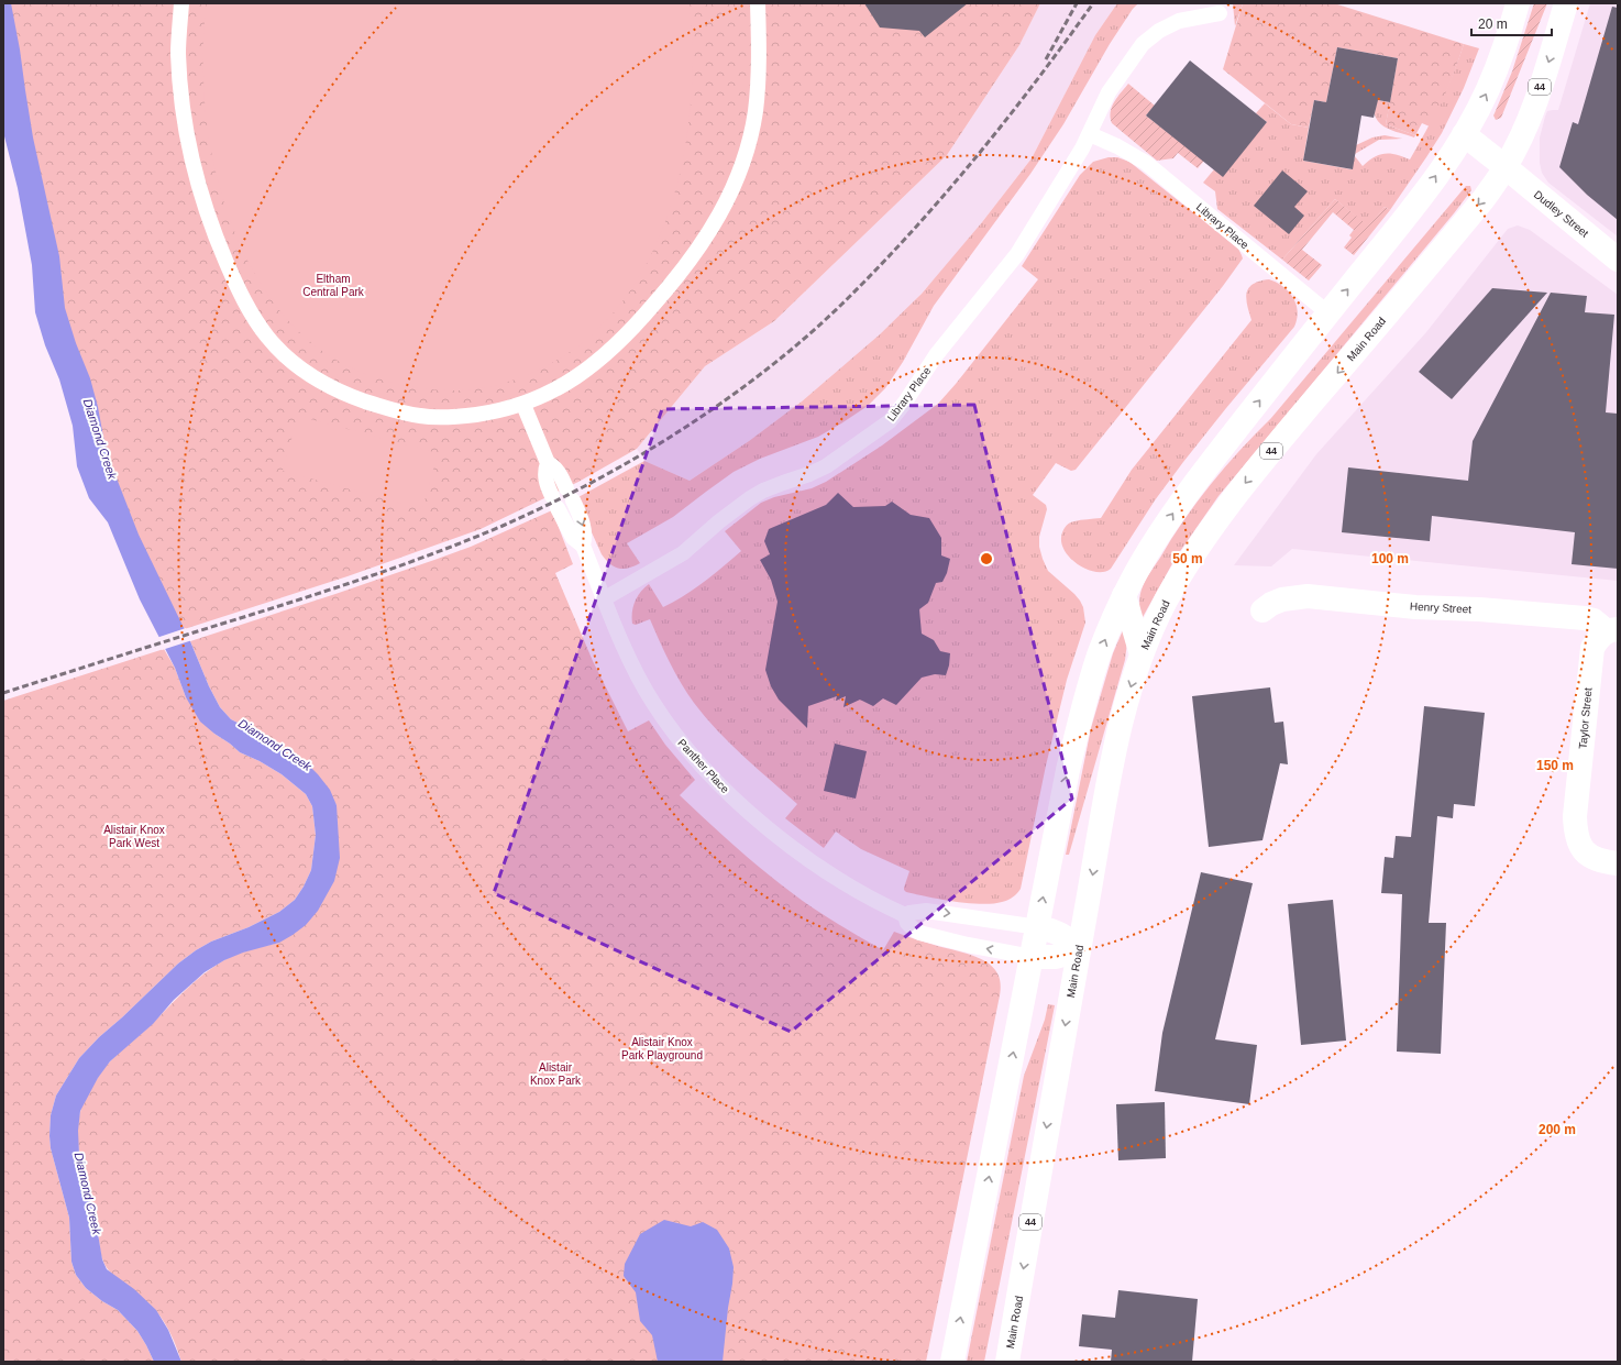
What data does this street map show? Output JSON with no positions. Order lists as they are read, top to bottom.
{
  "streets": {
    "main road": [
      "44",
      "Dudley Street",
      "Main Road",
      "Henry Street",
      "Taylor Street"
    ],
    "lane": ["Library Place", "Panther Place"]
  },
  "crossings": [
    ["Dudley Street", "Main Road"],
    ["Library Place", "Panther Place"],
    ["Henry Street", "Taylor Street"]
  ],
  "water": ["Diamond Creek"],
  "parks": [
    "Eltham Central Park",
    "Alistair Knox Park West",
    "Alistair Knox Park Playground",
    "Alistair Knox Park"
  ],
  "scale_bar": "20 m",
  "rings": [
    "50 m",
    "100 m",
    "150 m",
    "200 m"
  ]
}
